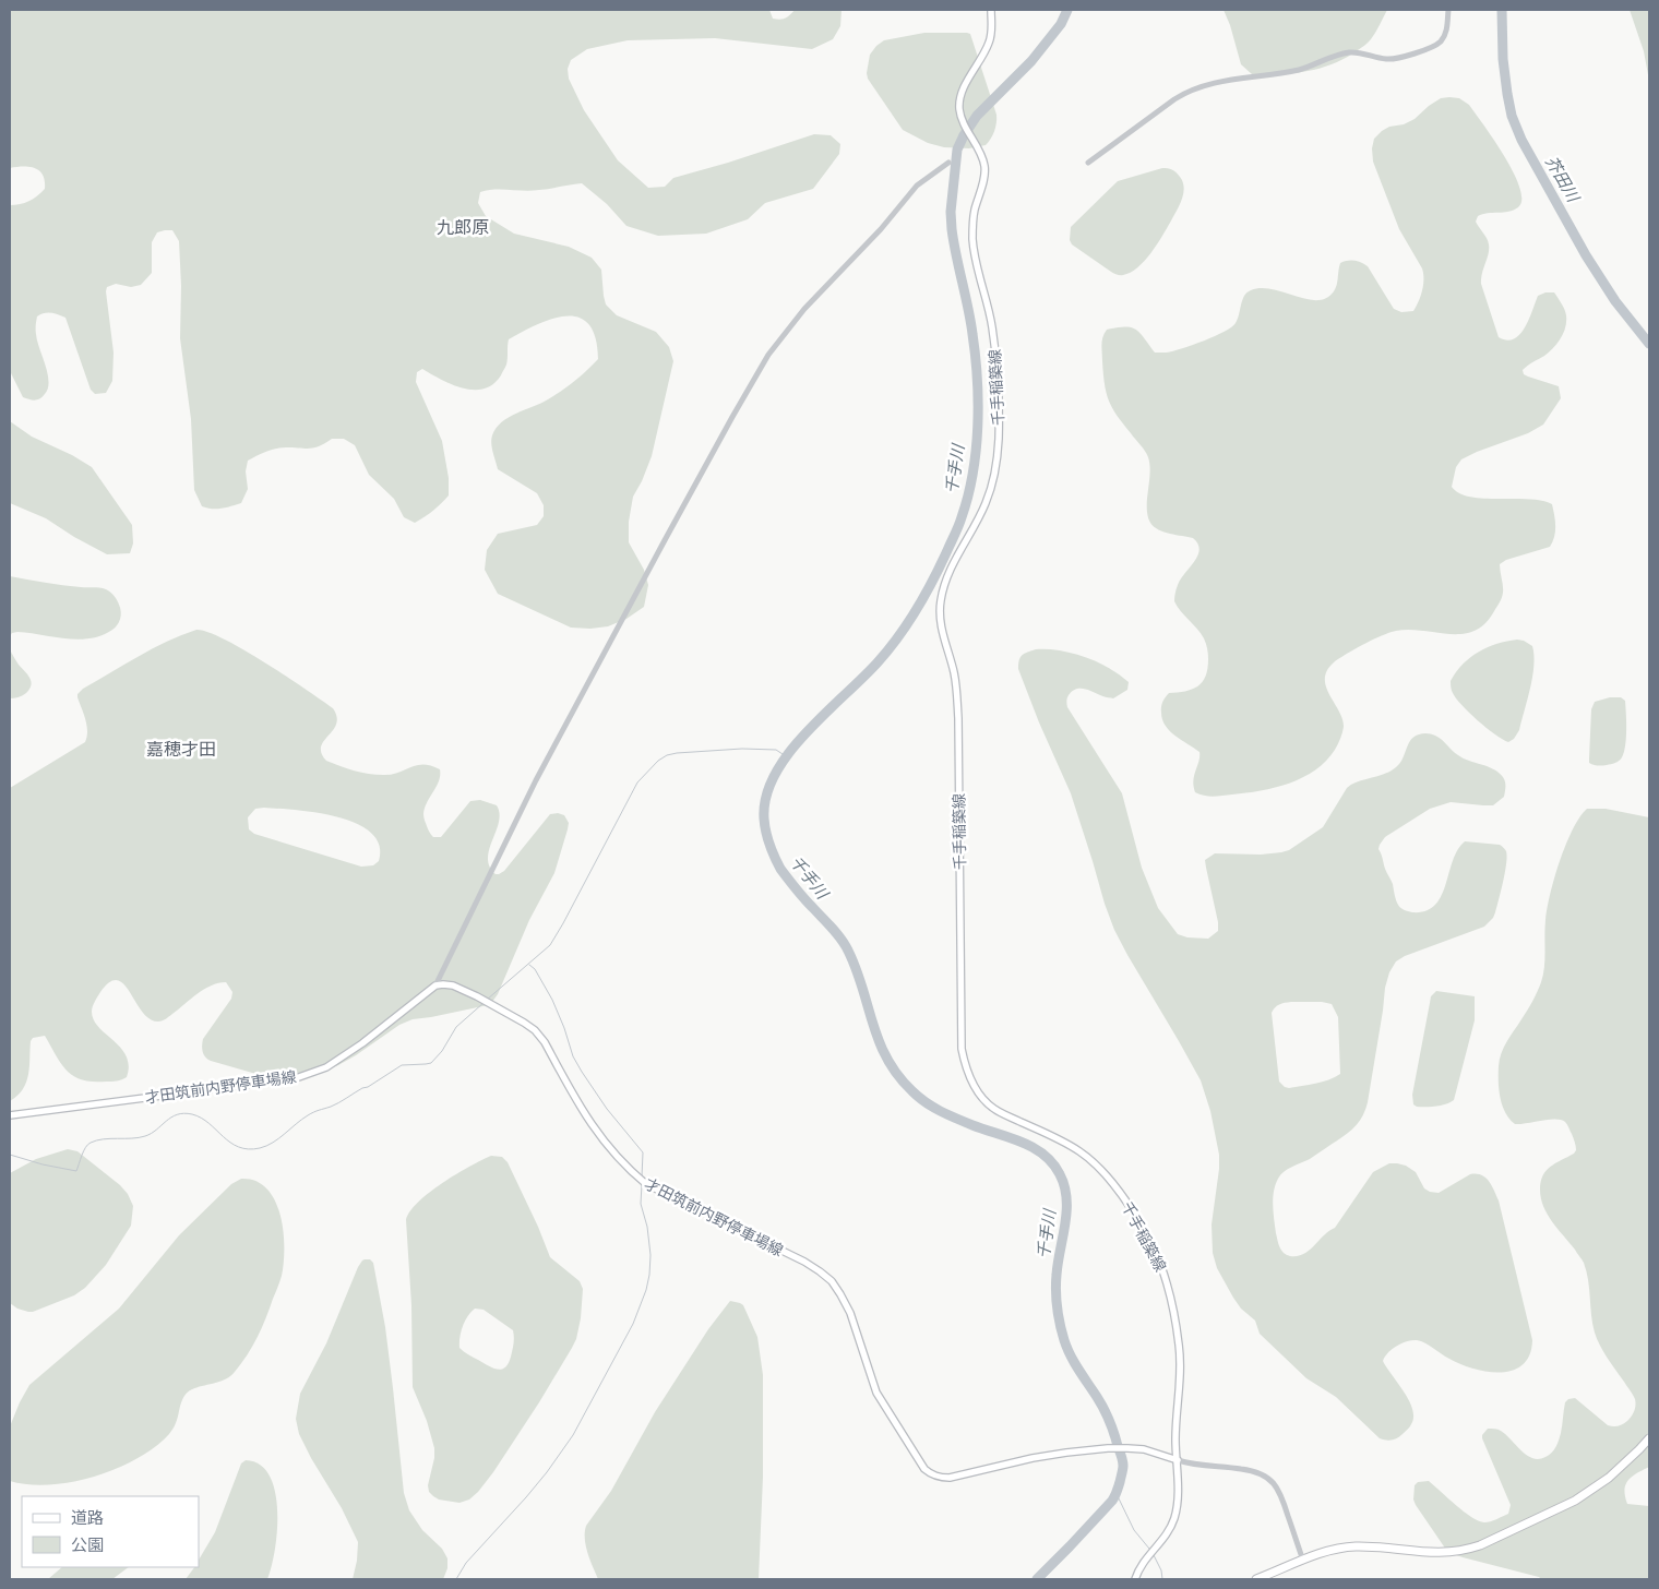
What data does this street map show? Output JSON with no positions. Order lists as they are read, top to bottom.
{
  "streets": {
    "main road": ["千手稲築線", "才田筑前内野停車場線"]
  },
  "crossings": [
    ["千手稲築線", "才田筑前内野停車場線"]
  ],
  "districts": ["九郎原", "嘉穂才田"],
  "water": ["芥田川", "千手川"],
  "legend": ["道路", "公園"]
}
